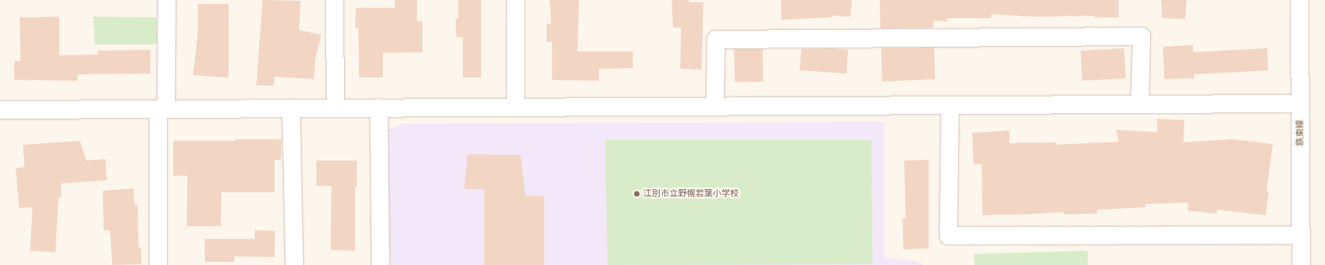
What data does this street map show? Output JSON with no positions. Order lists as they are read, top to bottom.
{
  "streets": {
    "street": ["鉄東線"]
  },
  "places": ["江別市立野幌若葉小学校"]
}
